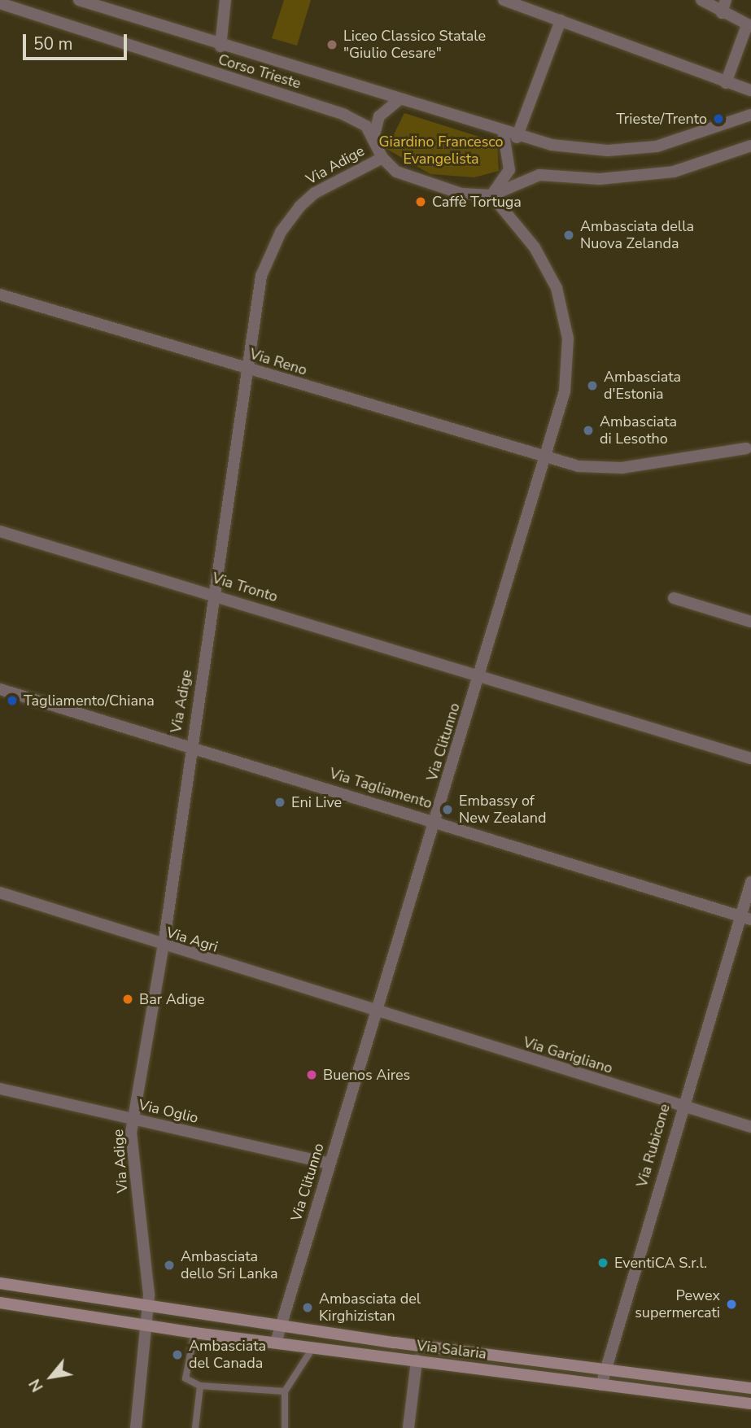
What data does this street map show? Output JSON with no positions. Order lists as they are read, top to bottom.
{
  "streets": {
    "main road": ["Via Salaria"],
    "street": [
      "Corso Trieste",
      "Via Adige",
      "Via Reno",
      "Via Tronto",
      "Via Clitunno",
      "Via Tagliamento",
      "Via Agri",
      "Via Garigliano",
      "Via Oglio",
      "Via Rubicone"
    ]
  },
  "crossings": [
    ["Via Adige", "Via Reno"],
    ["Via Adige", "Via Tronto"],
    ["Via Adige", "Via Tagliamento"],
    ["Via Adige", "Via Agri"],
    ["Via Adige", "Via Oglio"],
    ["Via Adige", "Via Salaria"],
    ["Via Reno", "Via Clitunno"],
    ["Via Tronto", "Via Clitunno"],
    ["Via Clitunno", "Via Tagliamento"],
    ["Via Clitunno", "Via Agri"],
    ["Via Clitunno", "Via Garigliano"],
    ["Via Clitunno", "Via Oglio"],
    ["Via Clitunno", "Via Salaria"],
    ["Via Tagliamento", "Via Rubicone"],
    ["Via Agri", "Via Garigliano"],
    ["Via Garigliano", "Via Rubicone"],
    ["Via Rubicone", "Via Salaria"]
  ],
  "parks": ["Giardino Francesco Evangelista"],
  "places": [
    "Liceo Classico Statale \"Giulio Cesare\"",
    "Trieste/Trento",
    "Caffè Tortuga",
    "Ambasciata della Nuova Zelanda",
    "Ambasciata d'Estonia",
    "Ambasciata di Lesotho",
    "Tagliamento/Chiana",
    "Eni Live",
    "Embassy of New Zealand",
    "Bar Adige",
    "Buenos Aires",
    "EventiCA S.r.l.",
    "Ambasciata dello Sri Lanka",
    "Pewex supermercati",
    "Ambasciata del Kirghizistan",
    "Ambasciata del Canada"
  ],
  "scale_bar": "50 m",
  "north": "bottom left"
}
